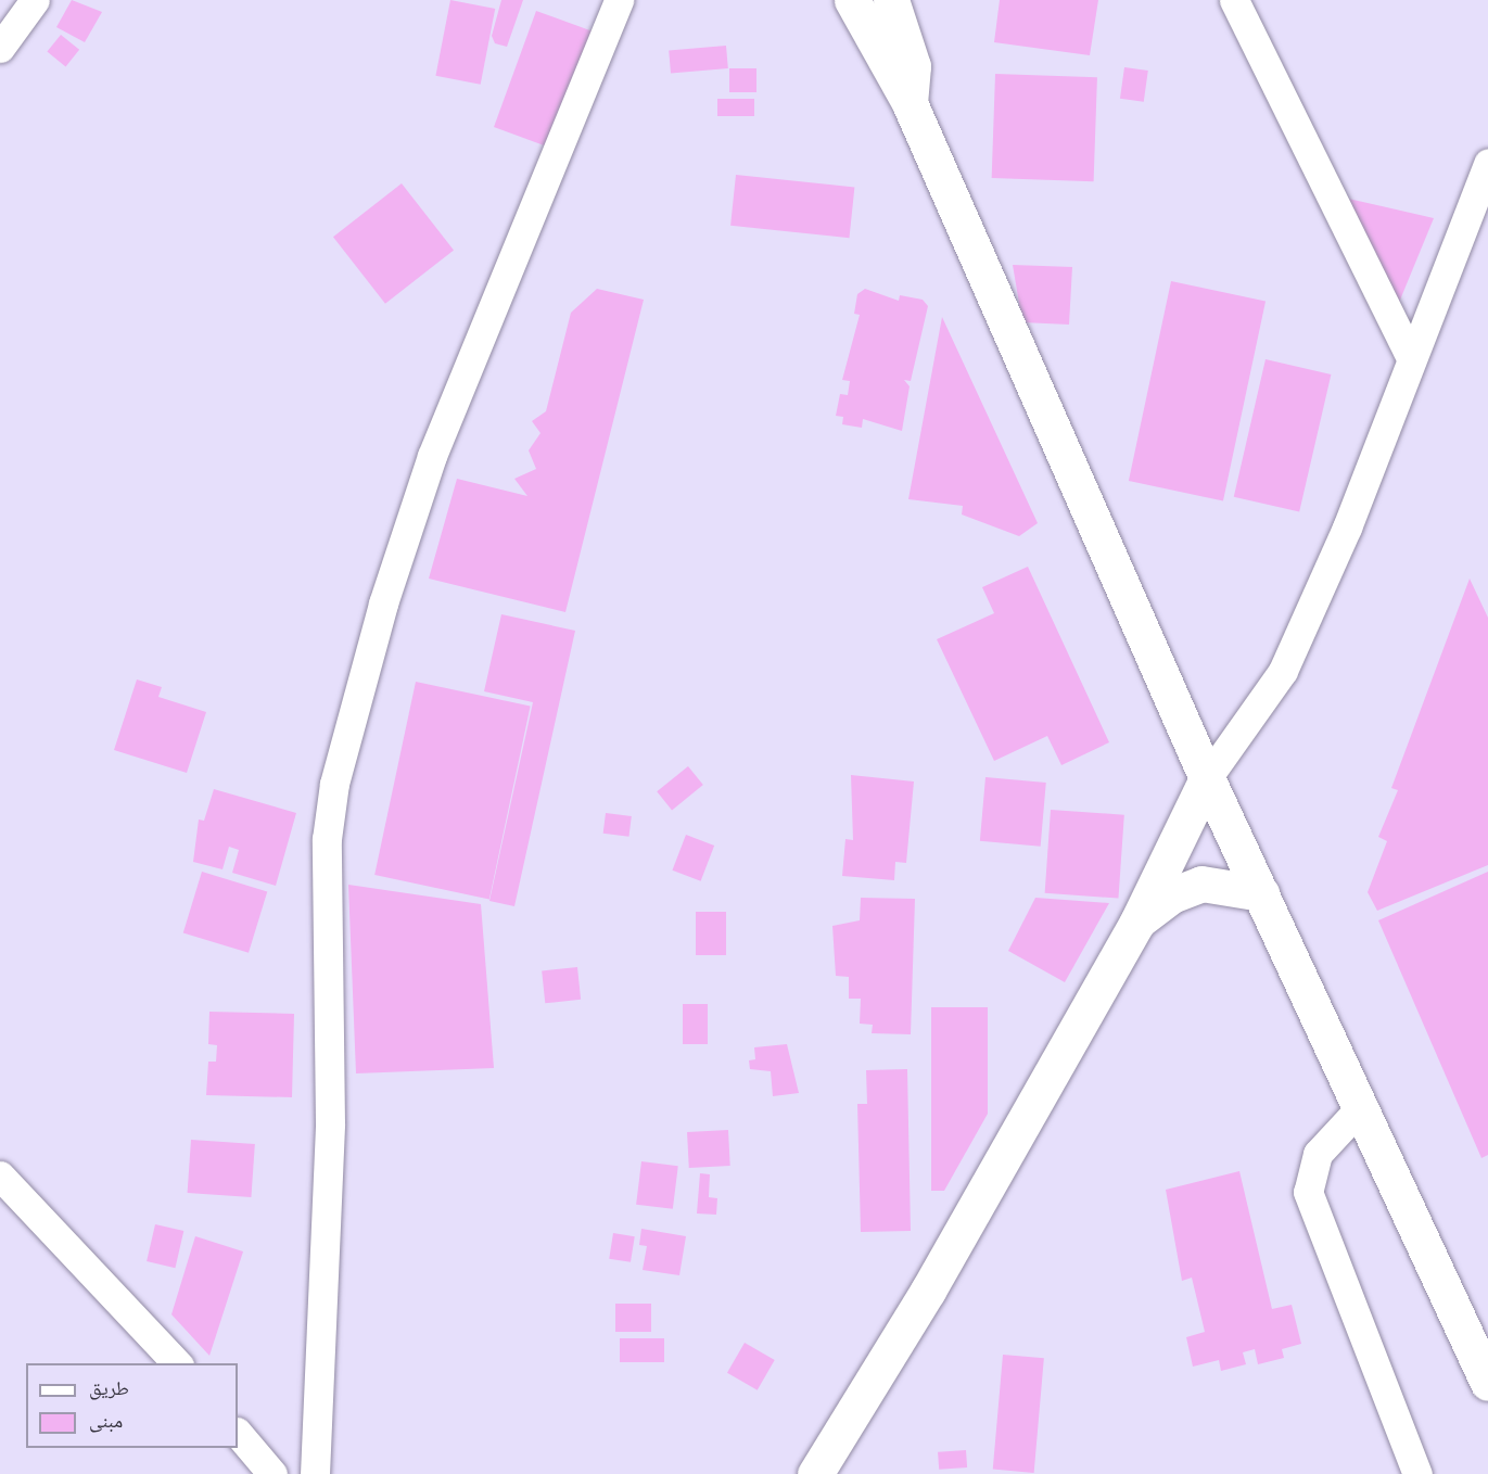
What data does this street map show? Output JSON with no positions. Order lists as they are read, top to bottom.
{
  "legend": ["طريق", "مبنى"]
}
